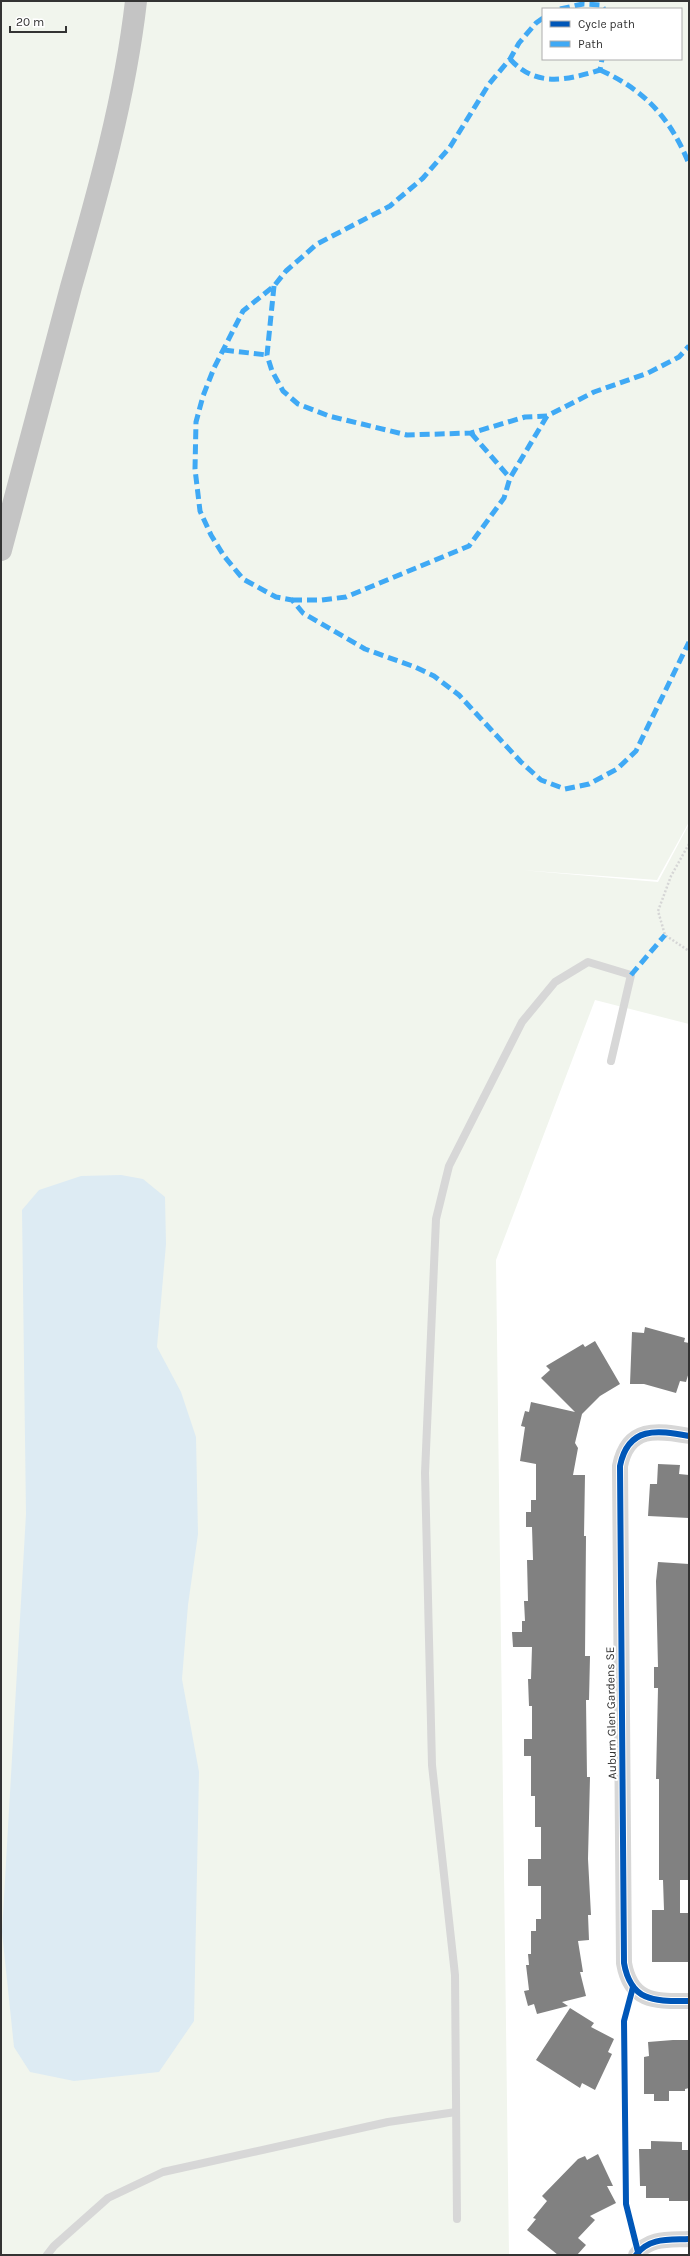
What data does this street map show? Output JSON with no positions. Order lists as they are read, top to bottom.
{
  "streets": {
    "street": ["Auburn Glen Gardens SE"]
  },
  "legend": ["Cycle path", "Path"],
  "scale_bar": "20 m"
}
